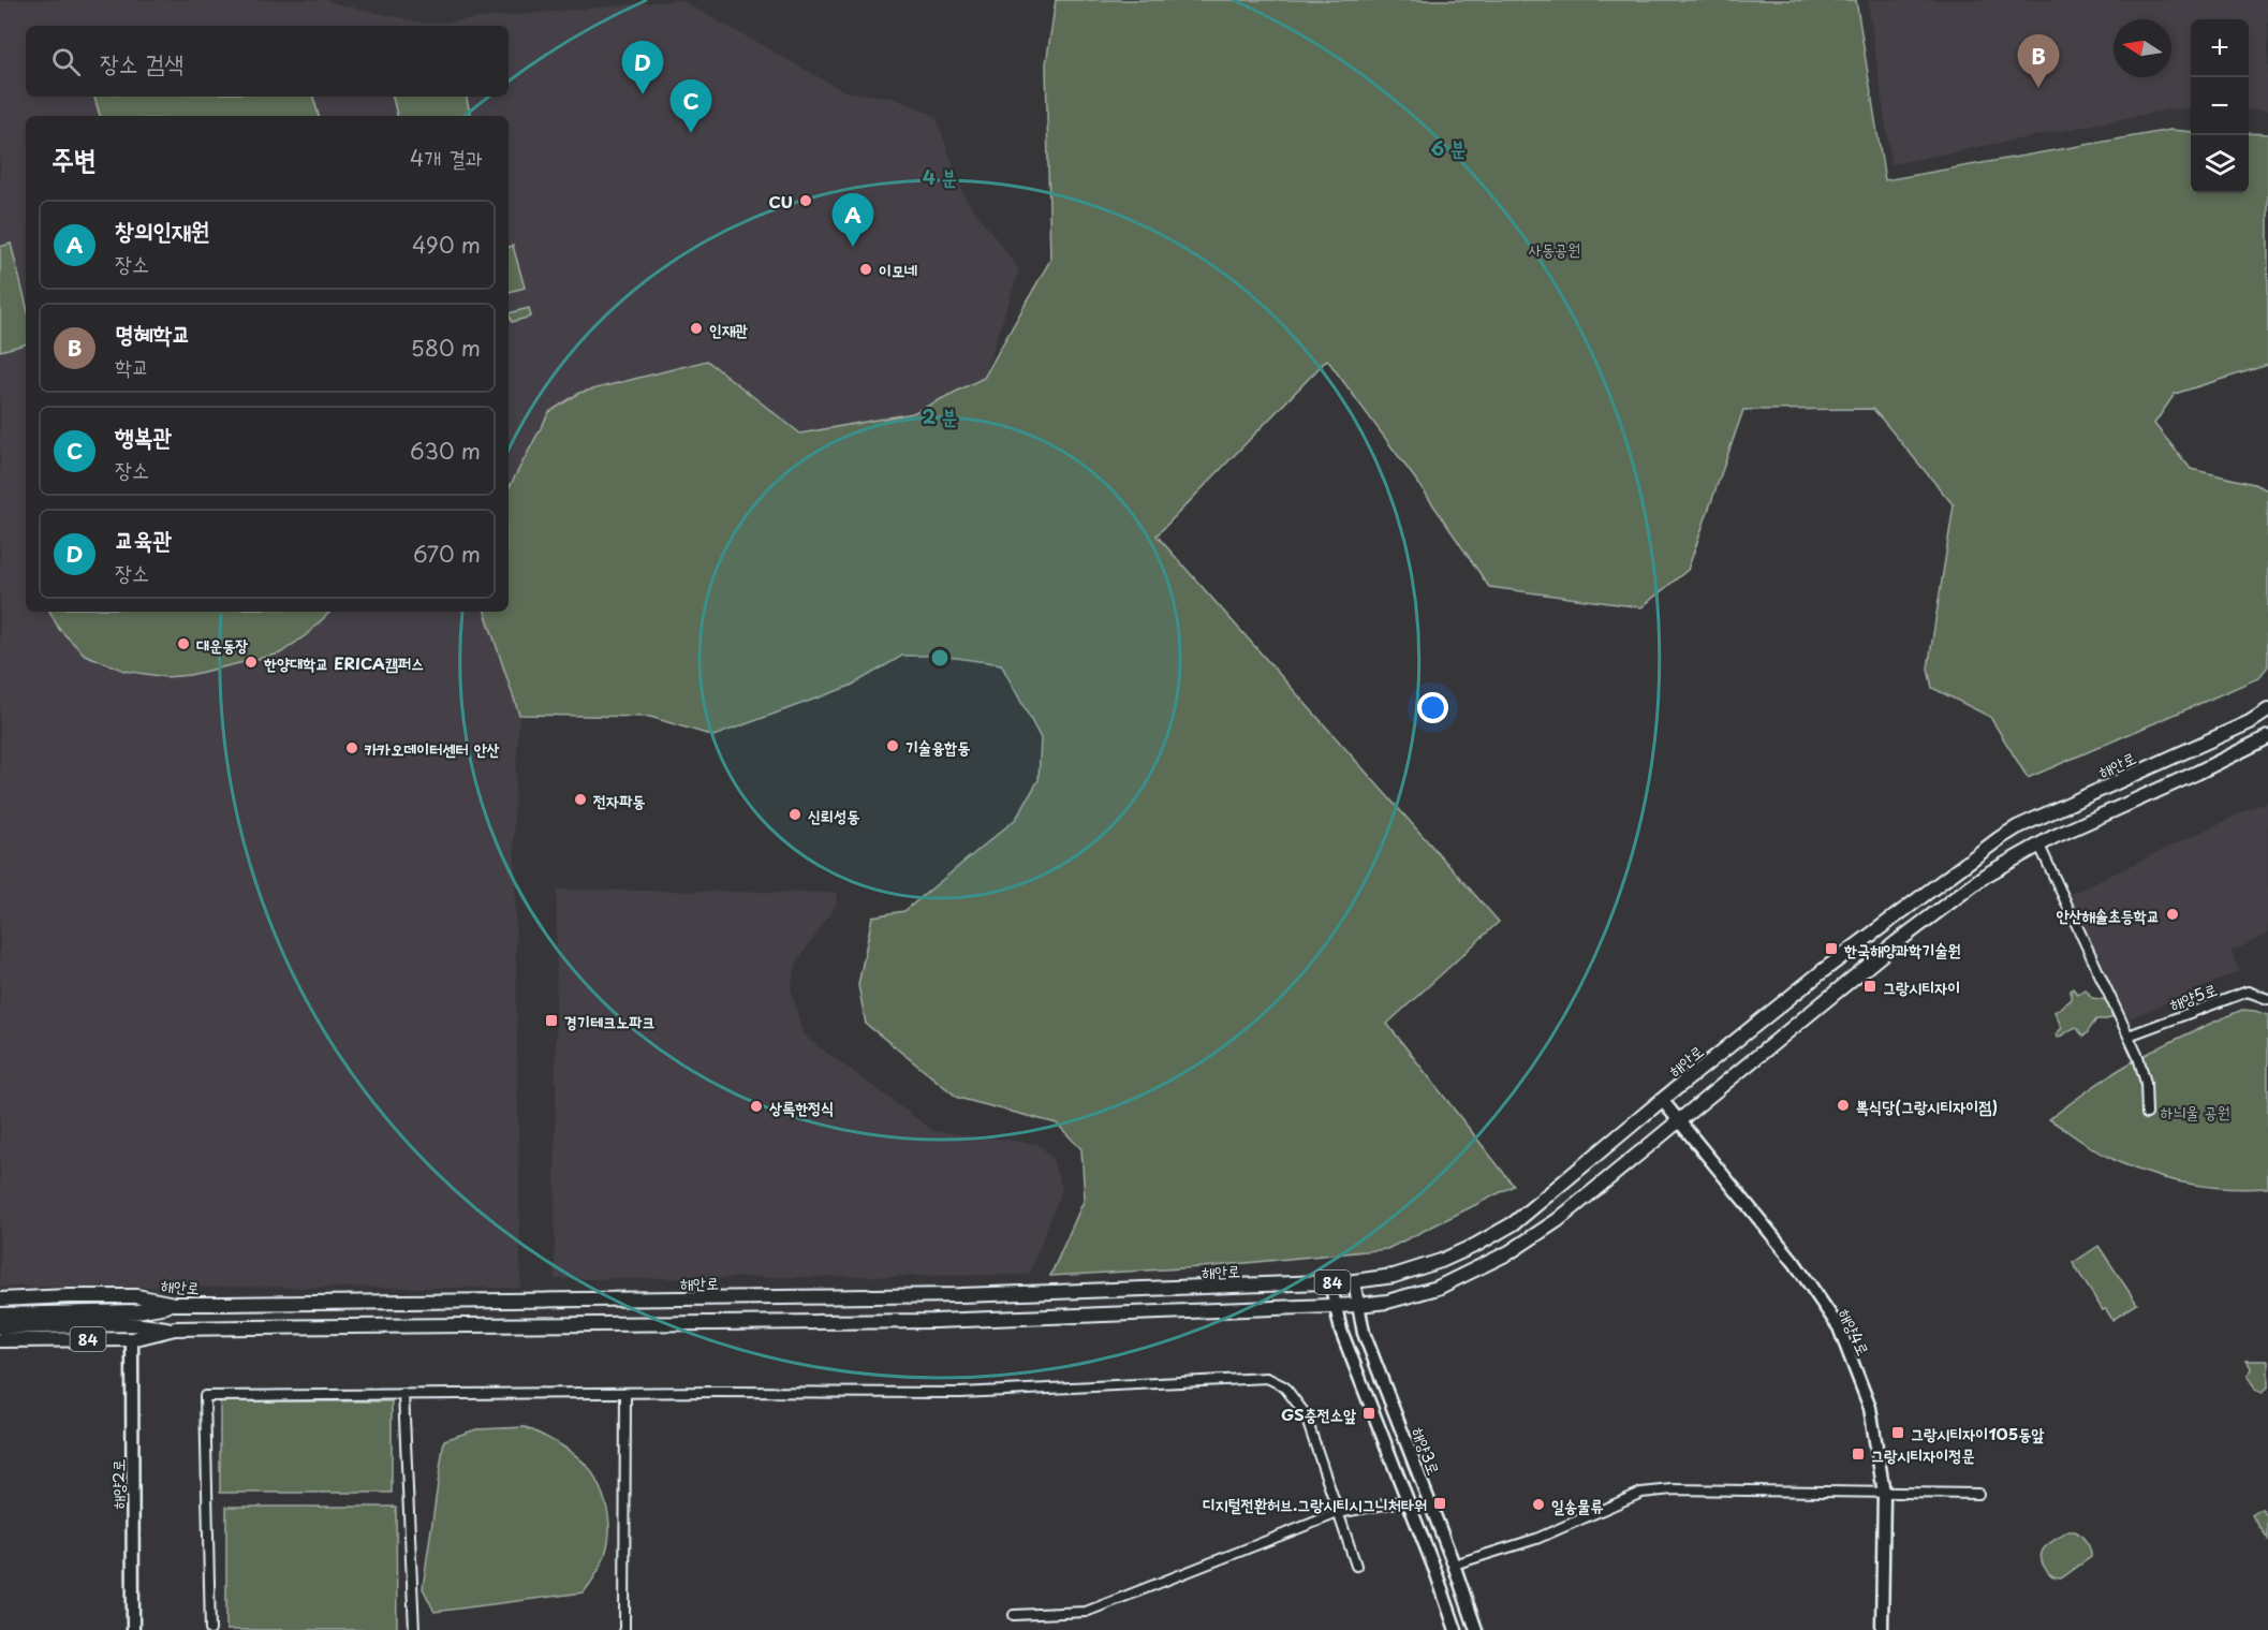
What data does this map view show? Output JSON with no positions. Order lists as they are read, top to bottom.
{
  "streets": {
    "main road": ["해안로", "84"],
    "street": [
      "해양5로",
      "해양4로",
      "해양3로",
      "해양2로"
    ]
  },
  "crossings": [
    ["해안로", "해양4로"],
    ["해안로", "해양3로"],
    ["84", "해양4로"],
    ["84", "해양3로"],
    ["84", "해양2로"]
  ],
  "parks": ["사동공원", "하늬울 공원"],
  "places": {
    "other": [
      "CU",
      "이모네",
      "인재관",
      "대운동장",
      "한양대학교 ERICA캠퍼스",
      "기술융합동",
      "카카오데이터센터 안산",
      "전자파동",
      "신뢰성동",
      "안산해솔초등학교",
      "뽁식당(그랑시티자이점)",
      "상록한정식",
      "일송물류"
    ],
    "transit": [
      "한국해양과학기술원",
      "그랑시티자이",
      "경기테크노파크",
      "GS충전소앞",
      "그랑시티자이105동앞",
      "그랑시티자이정문",
      "디지털전환허브.그랑시티시그니처타워"
    ]
  },
  "north": "left",
  "page": {
    "map_buttons": ["+", "−"],
    "search": "장소 검색",
    "pins": [
      "B",
      "D",
      "C",
      "A"
    ],
    "heading": ["주변", "4개 결과"],
    "list": [
      {
        "mark": "A",
        "name": "창의인재원",
        "note": "장소",
        "value": "490 m"
      },
      {
        "mark": "B",
        "name": "명혜학교",
        "note": "학교",
        "value": "580 m"
      },
      {
        "mark": "C",
        "name": "행복관",
        "note": "장소",
        "value": "630 m"
      },
      {
        "mark": "D",
        "name": "교육관",
        "note": "장소",
        "value": "670 m"
      }
    ]
  },
  "rings": ["6 분", "4 분", "2 분"]
}
